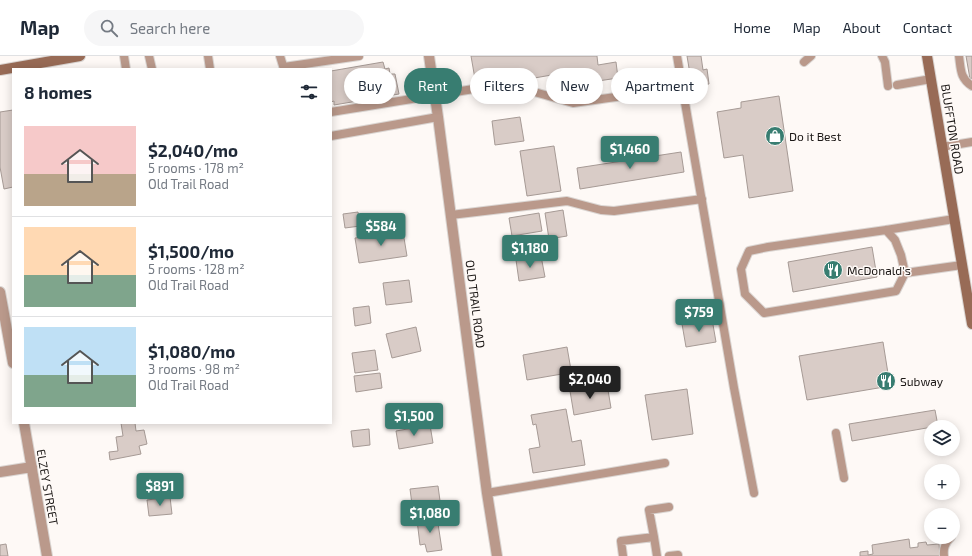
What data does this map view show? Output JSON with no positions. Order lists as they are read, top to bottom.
{
  "streets": {
    "main road": ["BLUFFTON ROAD"],
    "street": ["OLD TRAIL ROAD", "ELZEY STREET"]
  },
  "places": {
    "shop": ["Do it Best"],
    "restaurant": ["McDonald's", "Subway"]
  },
  "page": {
    "header": "Map",
    "search": "Search here",
    "nav": [
      "Home",
      "Map",
      "About",
      "Contact"
    ],
    "chip": [
      "Buy",
      "Rent",
      "Filters",
      "New",
      "Apartment"
    ],
    "heading": "8 homes",
    "list": [
      {
        "name": "$2,040/mo",
        "note": "5 rooms · 178 m² · Old Trail Road"
      },
      {
        "name": "$1,500/mo",
        "note": "5 rooms · 128 m² · Old Trail Road"
      },
      {
        "name": "$1,080/mo",
        "note": "3 rooms · 98 m² · Old Trail Road"
      }
    ],
    "price": [
      "$1,460",
      "$584",
      "$1,180",
      "$759",
      "$2,040",
      "$1,500",
      "$891",
      "$1,080"
    ],
    "map_buttons": ["+", "−"]
  }
}
